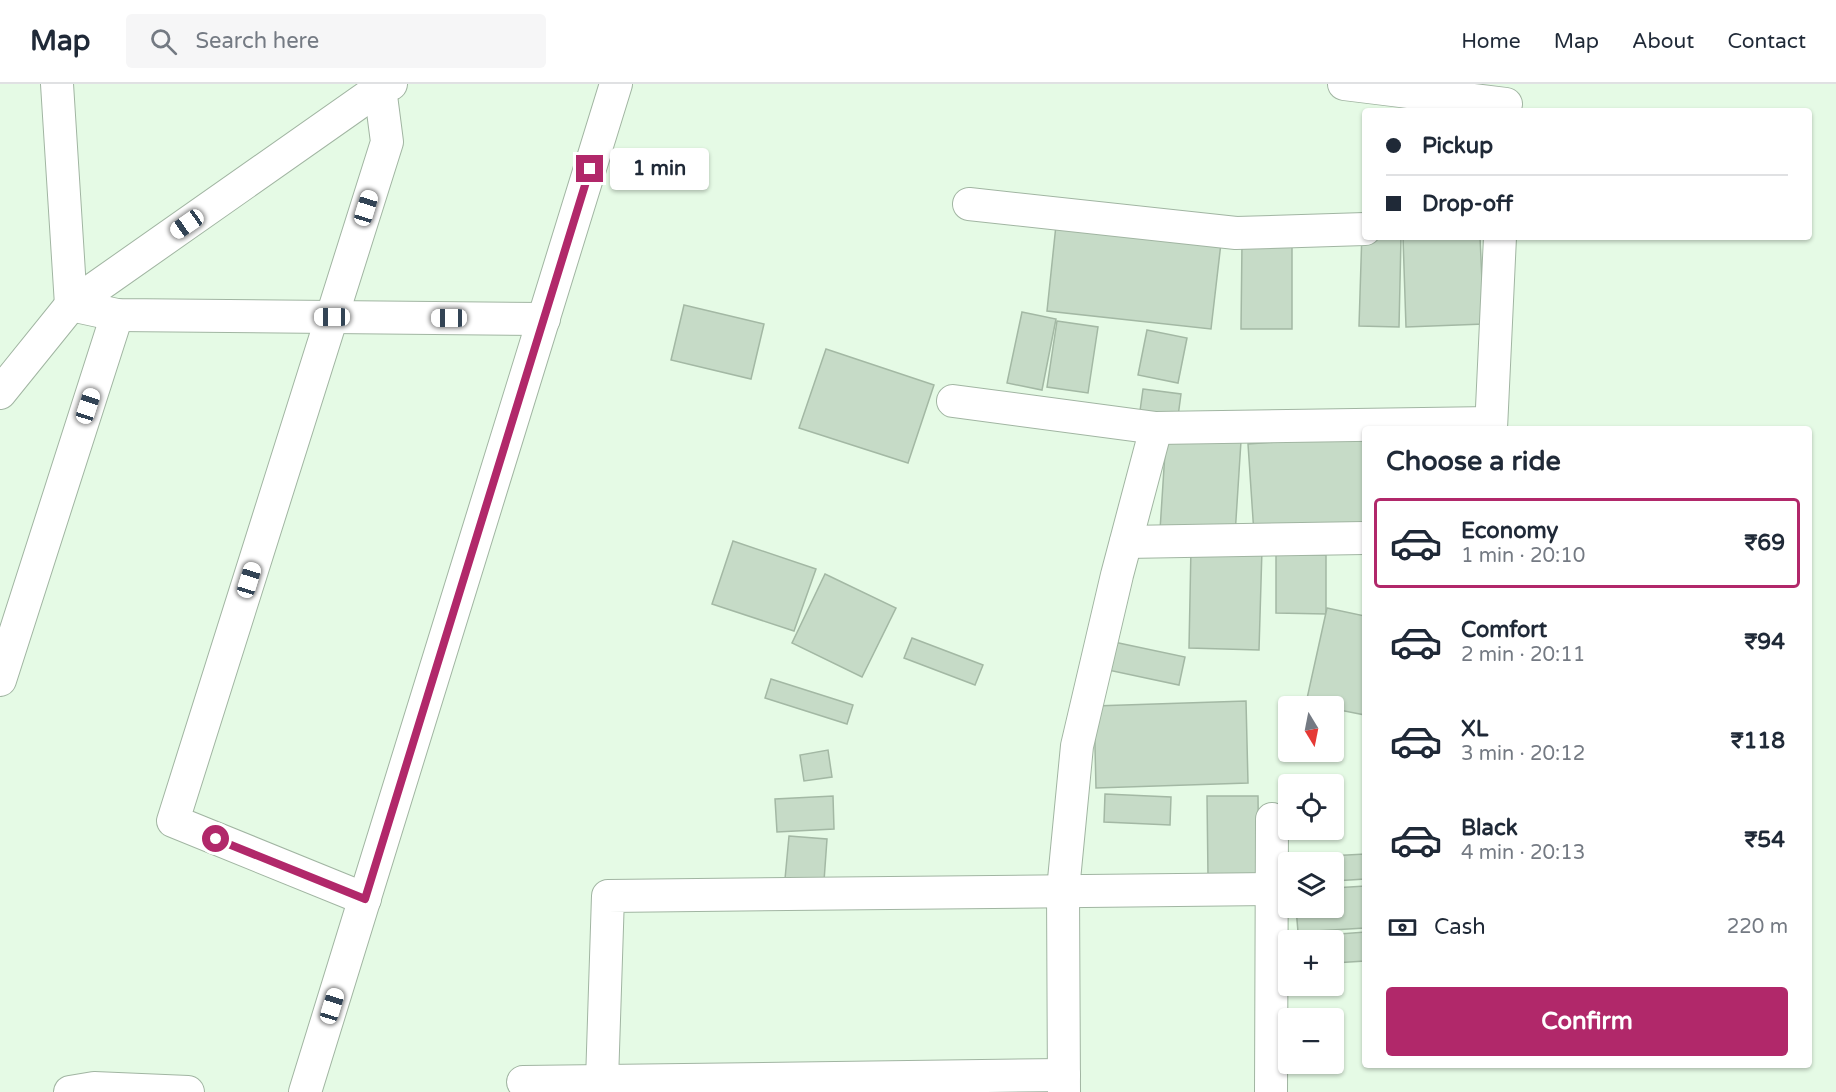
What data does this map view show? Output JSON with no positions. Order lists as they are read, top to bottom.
{
  "north": "bottom",
  "page": {
    "header": "Map",
    "search": "Search here",
    "nav": [
      "Home",
      "Map",
      "About",
      "Contact"
    ],
    "banner": ["Pickup", "Drop-off"],
    "bubble": "1 min",
    "heading": "Choose a ride",
    "list": [
      {
        "name": "Economy",
        "note": "1 min · 20:10",
        "value": "₹69"
      },
      {
        "name": "Comfort",
        "note": "2 min · 20:11",
        "value": "₹94"
      },
      {
        "name": "XL",
        "note": "3 min · 20:12",
        "value": "₹118"
      },
      {
        "name": "Black",
        "note": "4 min · 20:13",
        "value": "₹54"
      }
    ],
    "map_buttons": ["+", "−"],
    "pay": ["Cash", "220 m"],
    "buttons": "Confirm"
  }
}
